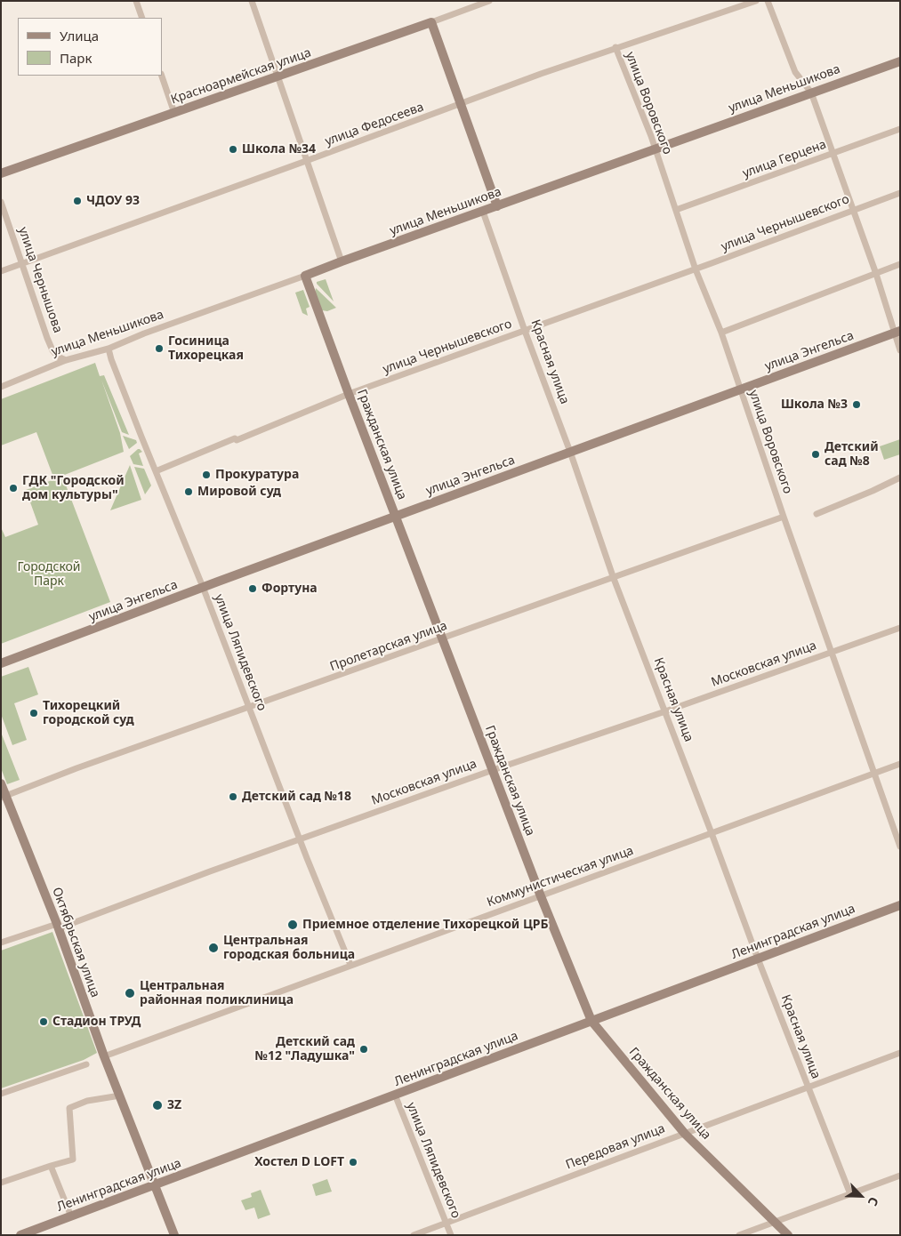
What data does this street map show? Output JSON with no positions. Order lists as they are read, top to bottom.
{
  "streets": {
    "main road": [
      "Красноармейская улица",
      "улица Меньшикова",
      "улица Энгельса",
      "Гражданская улица",
      "Ленинградская улица",
      "Октябрьская улица"
    ],
    "street": [
      "улица Воровского",
      "улица Федосеева",
      "улица Герцена",
      "улица Чернышевского",
      "улица Чернышова",
      "Красная улица",
      "Пролетарская улица",
      "улица Ляпидевского",
      "Московская улица",
      "Коммунистическая улица",
      "Передовая улица"
    ]
  },
  "crossings": [
    ["улица Меньшикова", "улица Воровского"],
    ["улица Меньшикова", "улица Чернышова"],
    ["улица Меньшикова", "Красная улица"],
    ["улица Меньшикова", "Гражданская улица"],
    ["улица Меньшикова", "улица Ляпидевского"],
    ["улица Воровского", "улица Федосеева"],
    ["улица Воровского", "улица Герцена"],
    ["улица Воровского", "улица Чернышевского"],
    ["улица Воровского", "улица Энгельса"],
    ["улица Воровского", "Пролетарская улица"],
    ["улица Воровского", "Московская улица"],
    ["улица Воровского", "Коммунистическая улица"],
    ["улица Федосеева", "улица Чернышова"],
    ["улица Чернышевского", "Красная улица"],
    ["улица Чернышевского", "Гражданская улица"],
    ["улица Чернышевского", "улица Ляпидевского"],
    ["улица Энгельса", "Красная улица"],
    ["улица Энгельса", "Гражданская улица"],
    ["улица Энгельса", "улица Ляпидевского"],
    ["Красная улица", "Пролетарская улица"],
    ["Красная улица", "Московская улица"],
    ["Красная улица", "Коммунистическая улица"],
    ["Красная улица", "Ленинградская улица"],
    ["Красная улица", "Передовая улица"],
    ["Гражданская улица", "Пролетарская улица"],
    ["Гражданская улица", "Московская улица"],
    ["Гражданская улица", "Коммунистическая улица"],
    ["Гражданская улица", "Ленинградская улица"],
    ["Гражданская улица", "Передовая улица"],
    ["Пролетарская улица", "улица Ляпидевского"],
    ["Пролетарская улица", "Октябрьская улица"],
    ["улица Ляпидевского", "Московская улица"],
    ["улица Ляпидевского", "Коммунистическая улица"],
    ["улица Ляпидевского", "Ленинградская улица"],
    ["улица Ляпидевского", "Передовая улица"],
    ["Московская улица", "Октябрьская улица"],
    ["Коммунистическая улица", "Октябрьская улица"],
    ["Ленинградская улица", "Октябрьская улица"]
  ],
  "parks": ["Городской Парк"],
  "places": [
    "Школа №34",
    "ЧДОУ 93",
    "Госиница Тихорецкая",
    "Школа №3",
    "Детский сад №8",
    "Прокуратура",
    "ГДК \"Городской дом культуры\"",
    "Мировой суд",
    "Фортуна",
    "Тихорецкий городской суд",
    "Детский сад №18",
    "Приемное отделение Тихорецкой ЦРБ",
    "Центральная городская больница",
    "Центральная районная поликлиница",
    "Стадион ТРУД",
    "Детский сад №12 \"Ладушка\"",
    "3Z",
    "Хостел D LOFT"
  ],
  "legend": ["Улица", "Парк"],
  "north": "bottom right"
}
